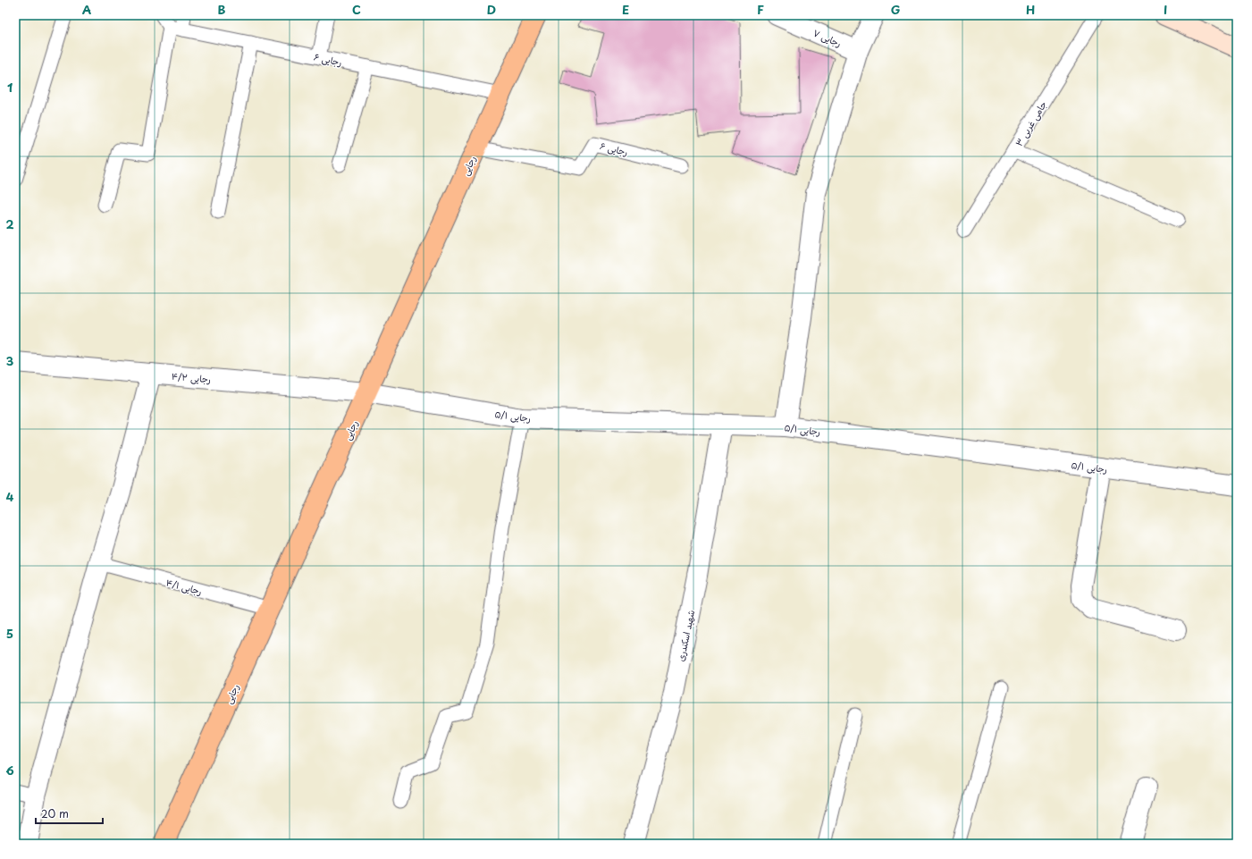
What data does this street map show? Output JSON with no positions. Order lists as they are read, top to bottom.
{
  "streets": {
    "main road": ["رجایی"],
    "street": [
      "رجایی ۷",
      "رجایی ۴/۲",
      "رجایی ۵/۱",
      "شهید اسکندری"
    ],
    "lane": ["رجایی ۶", "جامی غربی ۳", "رجایی ۴/۱"]
  },
  "crossings": [
    ["رجایی ۶", "رجایی"],
    ["رجایی", "رجایی ۴/۲"],
    ["رجایی", "رجایی ۵/۱"],
    ["رجایی", "رجایی ۴/۱"],
    ["رجایی ۴/۲", "رجایی ۵/۱"],
    ["رجایی ۵/۱", "شهید اسکندری"]
  ],
  "scale_bar": "20 m",
  "grid": {
    "columns": [
      "A",
      "B",
      "C",
      "D",
      "E",
      "F",
      "G",
      "H",
      "I"
    ],
    "rows": [
      "1",
      "2",
      "3",
      "4",
      "5",
      "6"
    ]
  }
}
